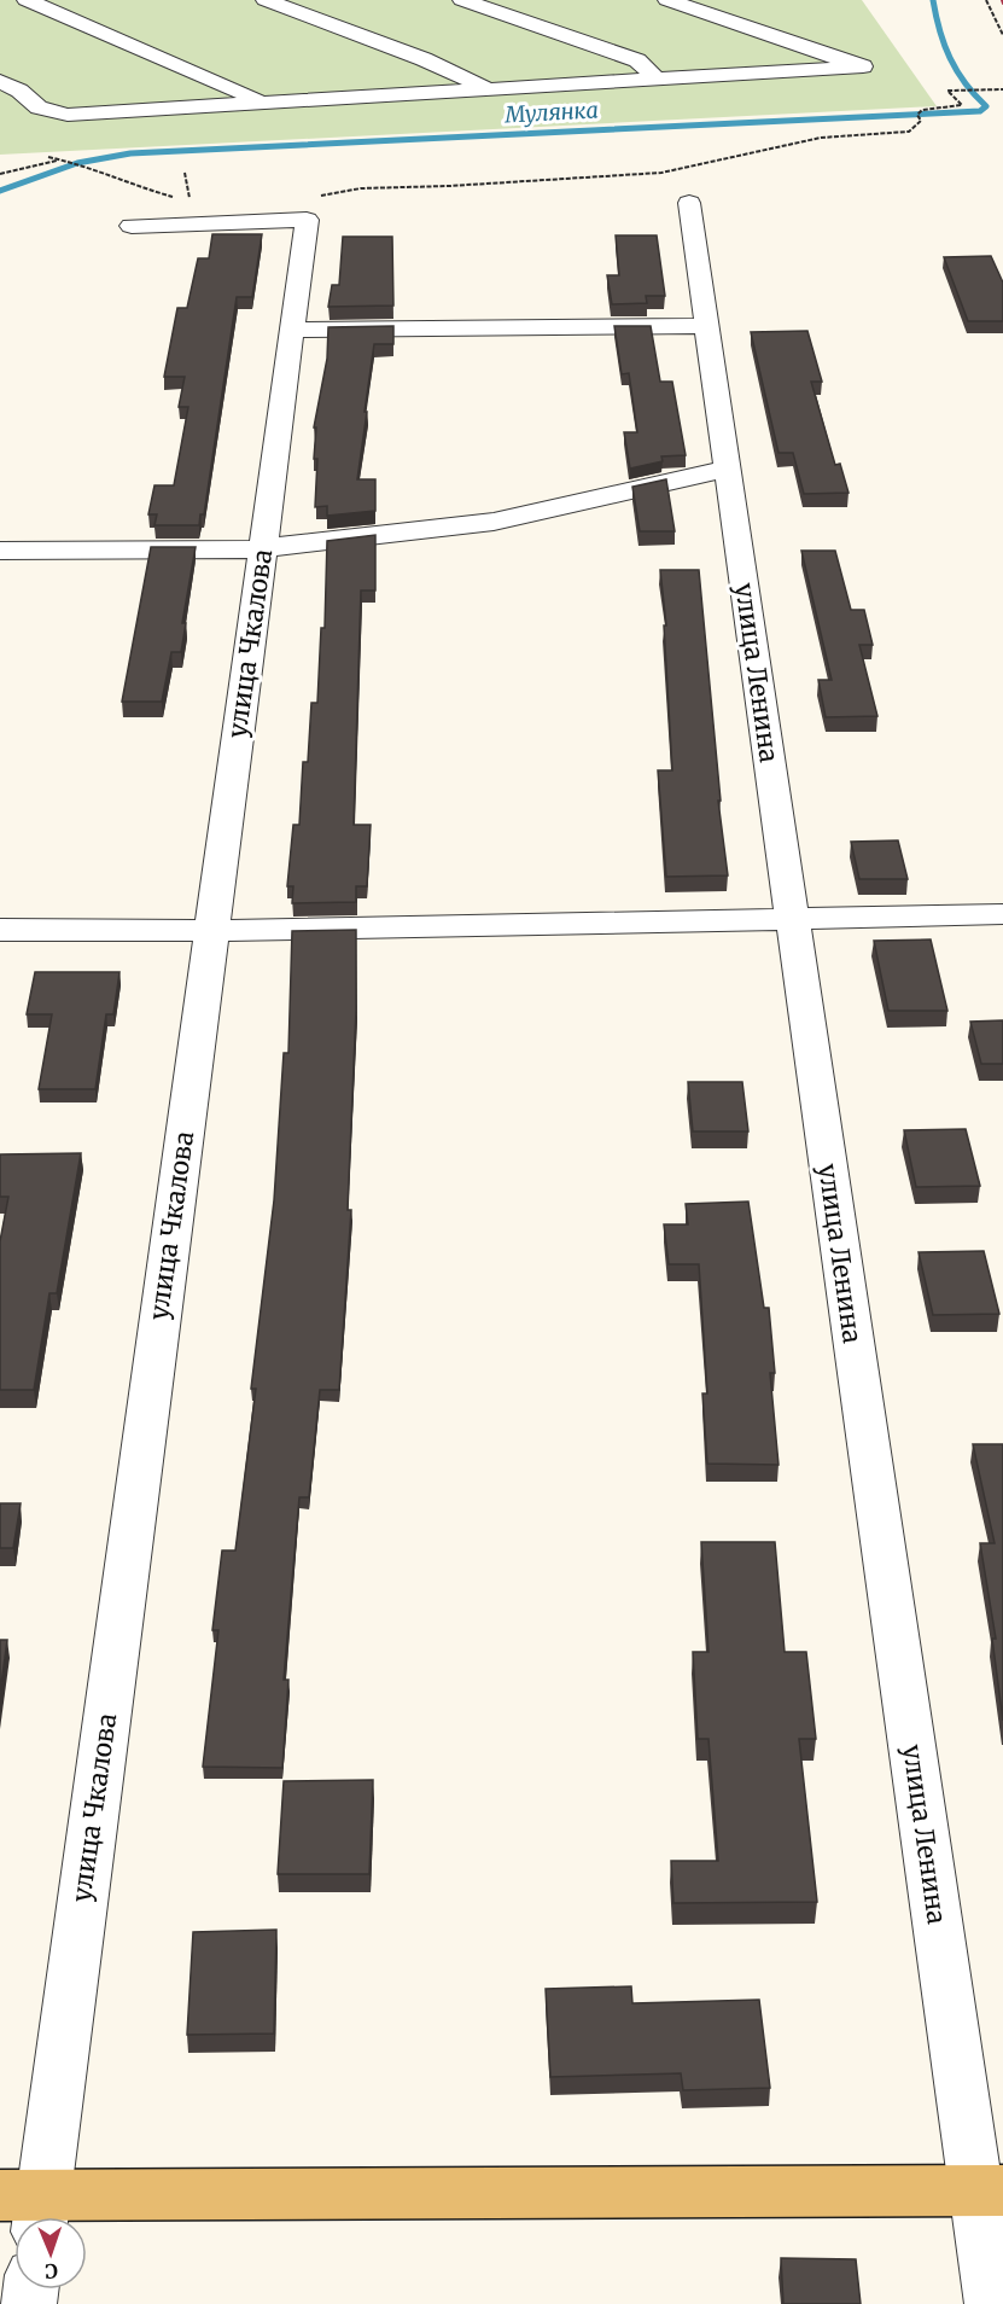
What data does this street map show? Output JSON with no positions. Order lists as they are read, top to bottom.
{
  "streets": {
    "street": ["улица Чкалова", "улица Ленина"]
  },
  "water": ["Мулянка"],
  "north": "bottom"
}
